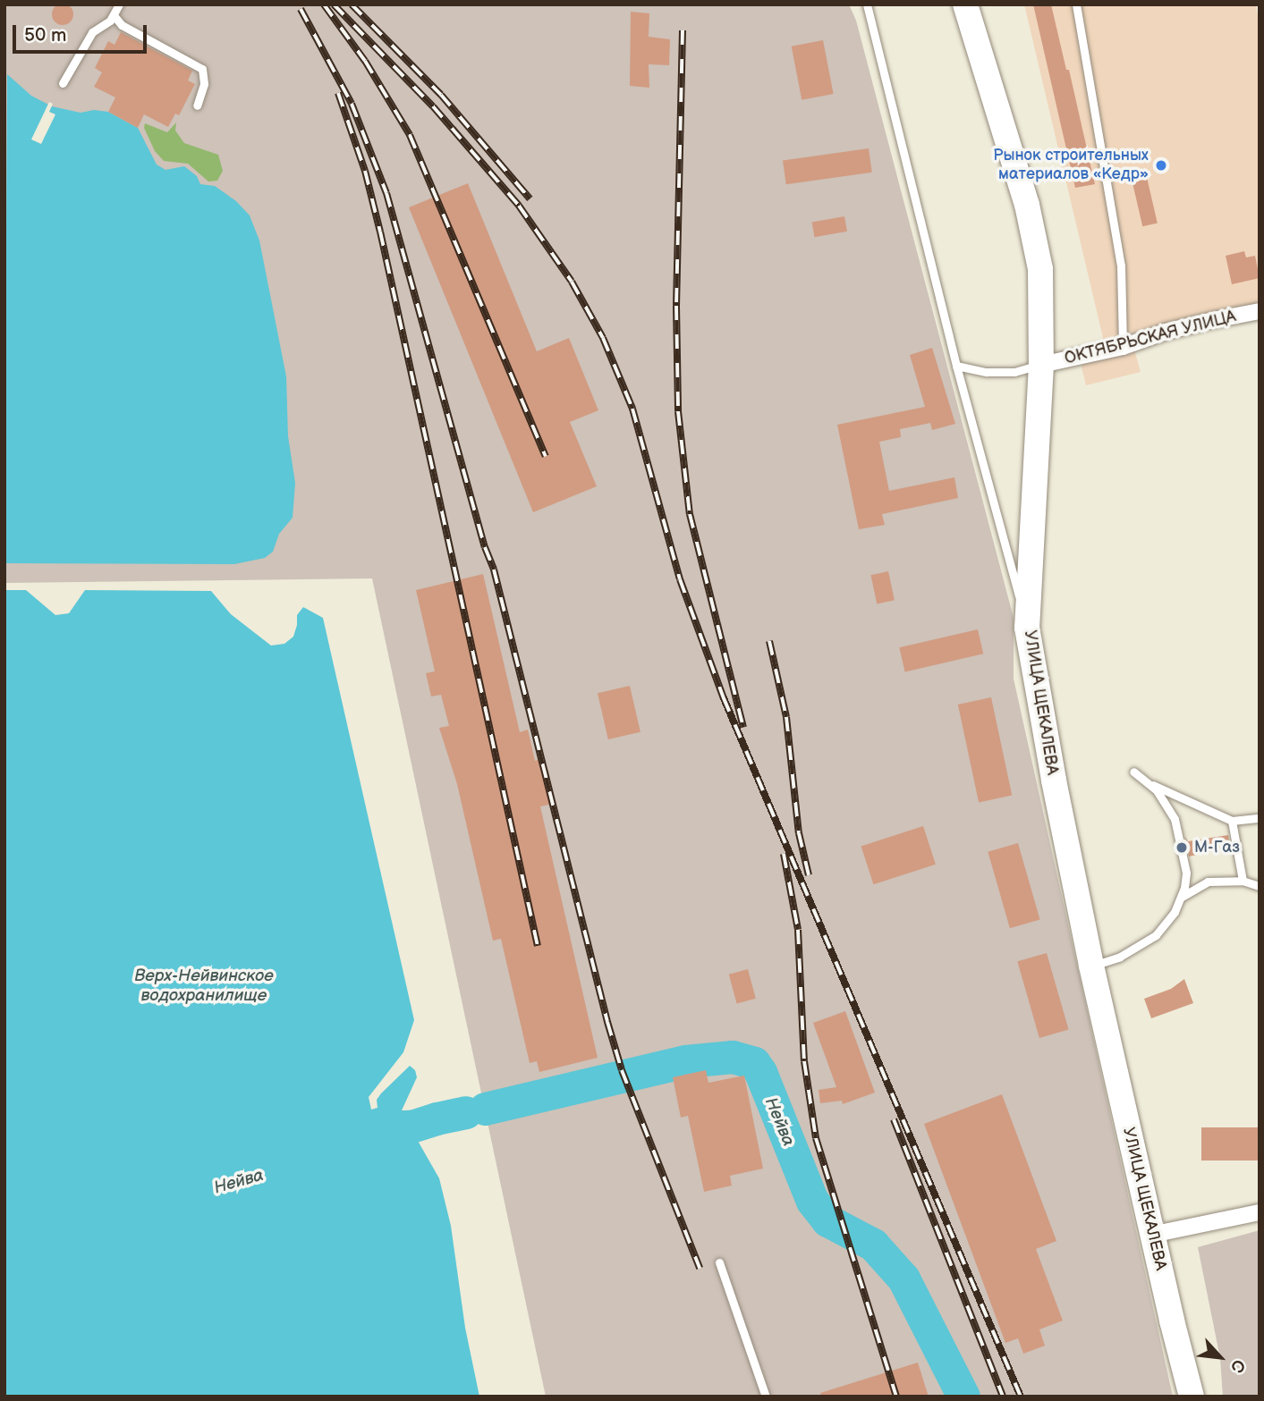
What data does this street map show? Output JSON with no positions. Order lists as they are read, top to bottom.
{
  "streets": {
    "main road": ["УЛИЦА ЩЕКАЛЕВА"],
    "street": ["ОКТЯБРЬСКАЯ УЛИЦА"]
  },
  "crossings": [
    ["ОКТЯБРЬСКАЯ УЛИЦА", "УЛИЦА ЩЕКАЛЕВА"]
  ],
  "water": ["Верх-Нейвинское водохранилище", "Нейва"],
  "places": ["Рынок строительных материалов «Кедр»", "М-Газ"],
  "scale_bar": "50 m",
  "north": "bottom right"
}
